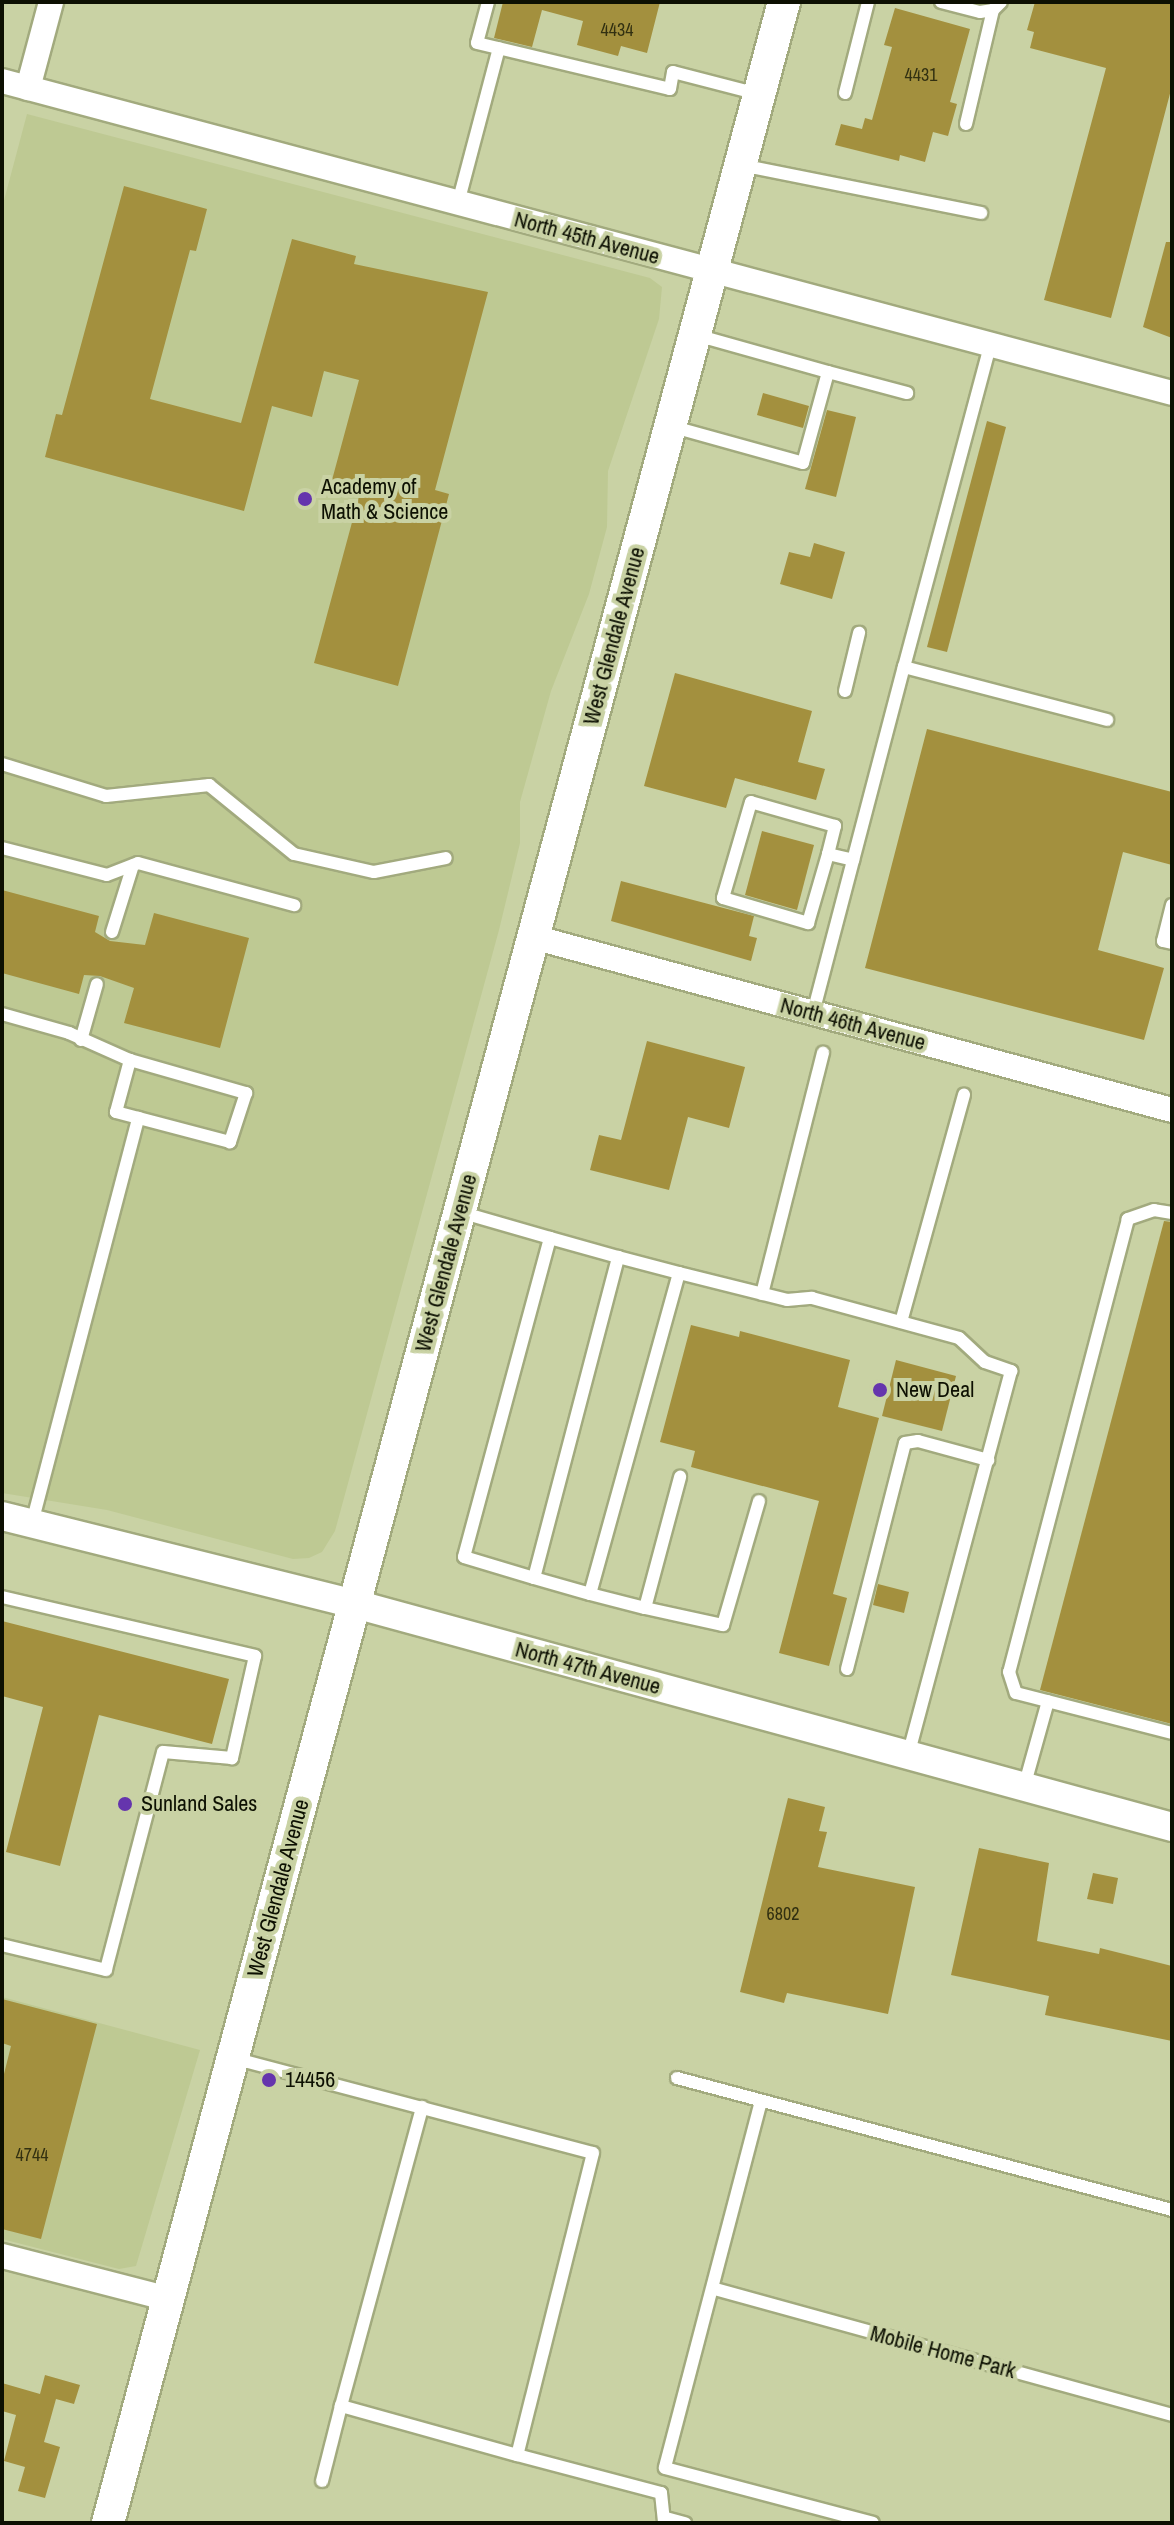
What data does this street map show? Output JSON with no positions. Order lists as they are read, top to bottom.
{
  "streets": {
    "main road": ["West Glendale Avenue"],
    "street": ["North 45th Avenue", "North 46th Avenue", "North 47th Avenue"],
    "lane": ["Mobile Home Park"]
  },
  "crossings": [
    ["North 45th Avenue", "West Glendale Avenue"],
    ["West Glendale Avenue", "North 46th Avenue"],
    ["West Glendale Avenue", "North 47th Avenue"]
  ],
  "places": [
    "Academy of Math & Science",
    "New Deal",
    "Sunland Sales",
    "14456"
  ],
  "house_numbers": [
    "4434",
    "4431",
    "6802",
    "4744"
  ]
}
